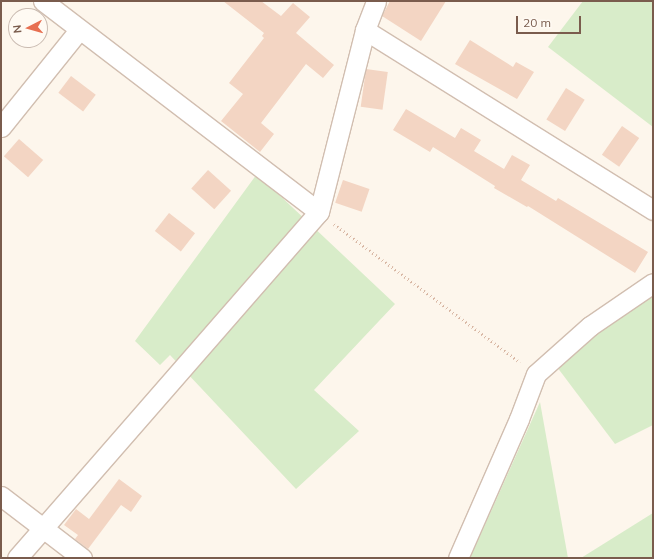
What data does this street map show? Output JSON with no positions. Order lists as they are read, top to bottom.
{
  "scale_bar": "20 m",
  "north": "left"
}
